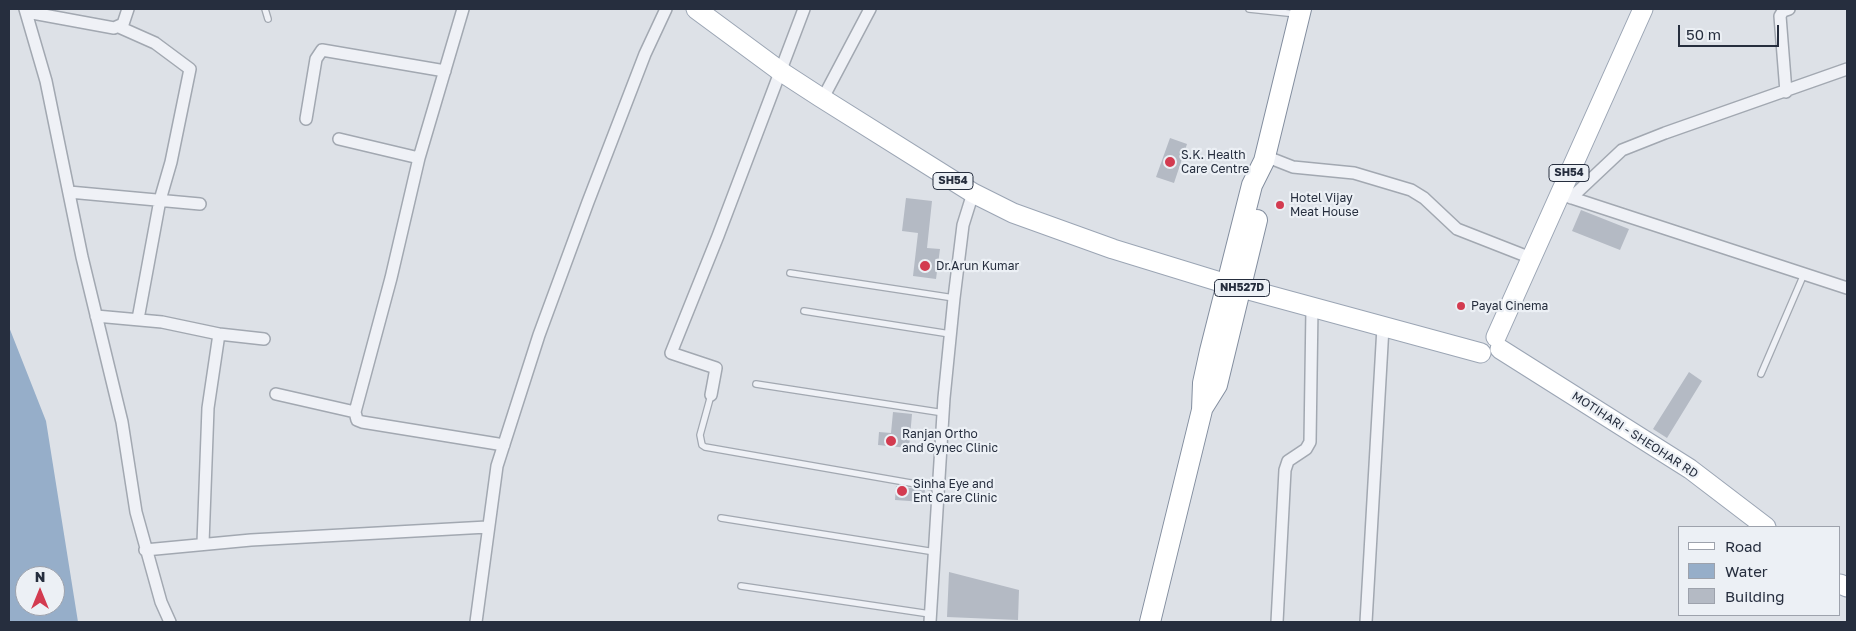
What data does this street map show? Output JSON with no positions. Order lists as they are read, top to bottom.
{
  "streets": {
    "highway": ["NH527D"],
    "main road": ["SH54", "MOTIHARI - SHEOHAR RD"]
  },
  "crossings": [
    ["SH54", "NH527D"],
    ["SH54", "MOTIHARI - SHEOHAR RD"]
  ],
  "places": [
    "S.K. Health Care Centre",
    "Hotel Vijay Meat House",
    "Dr.Arun Kumar",
    "Payal Cinema",
    "Ranjan Ortho and Gynec Clinic",
    "Sinha Eye and Ent Care Clinic"
  ],
  "legend": ["Road", "Water", "Building"],
  "scale_bar": "50 m",
  "north": "top"
}
